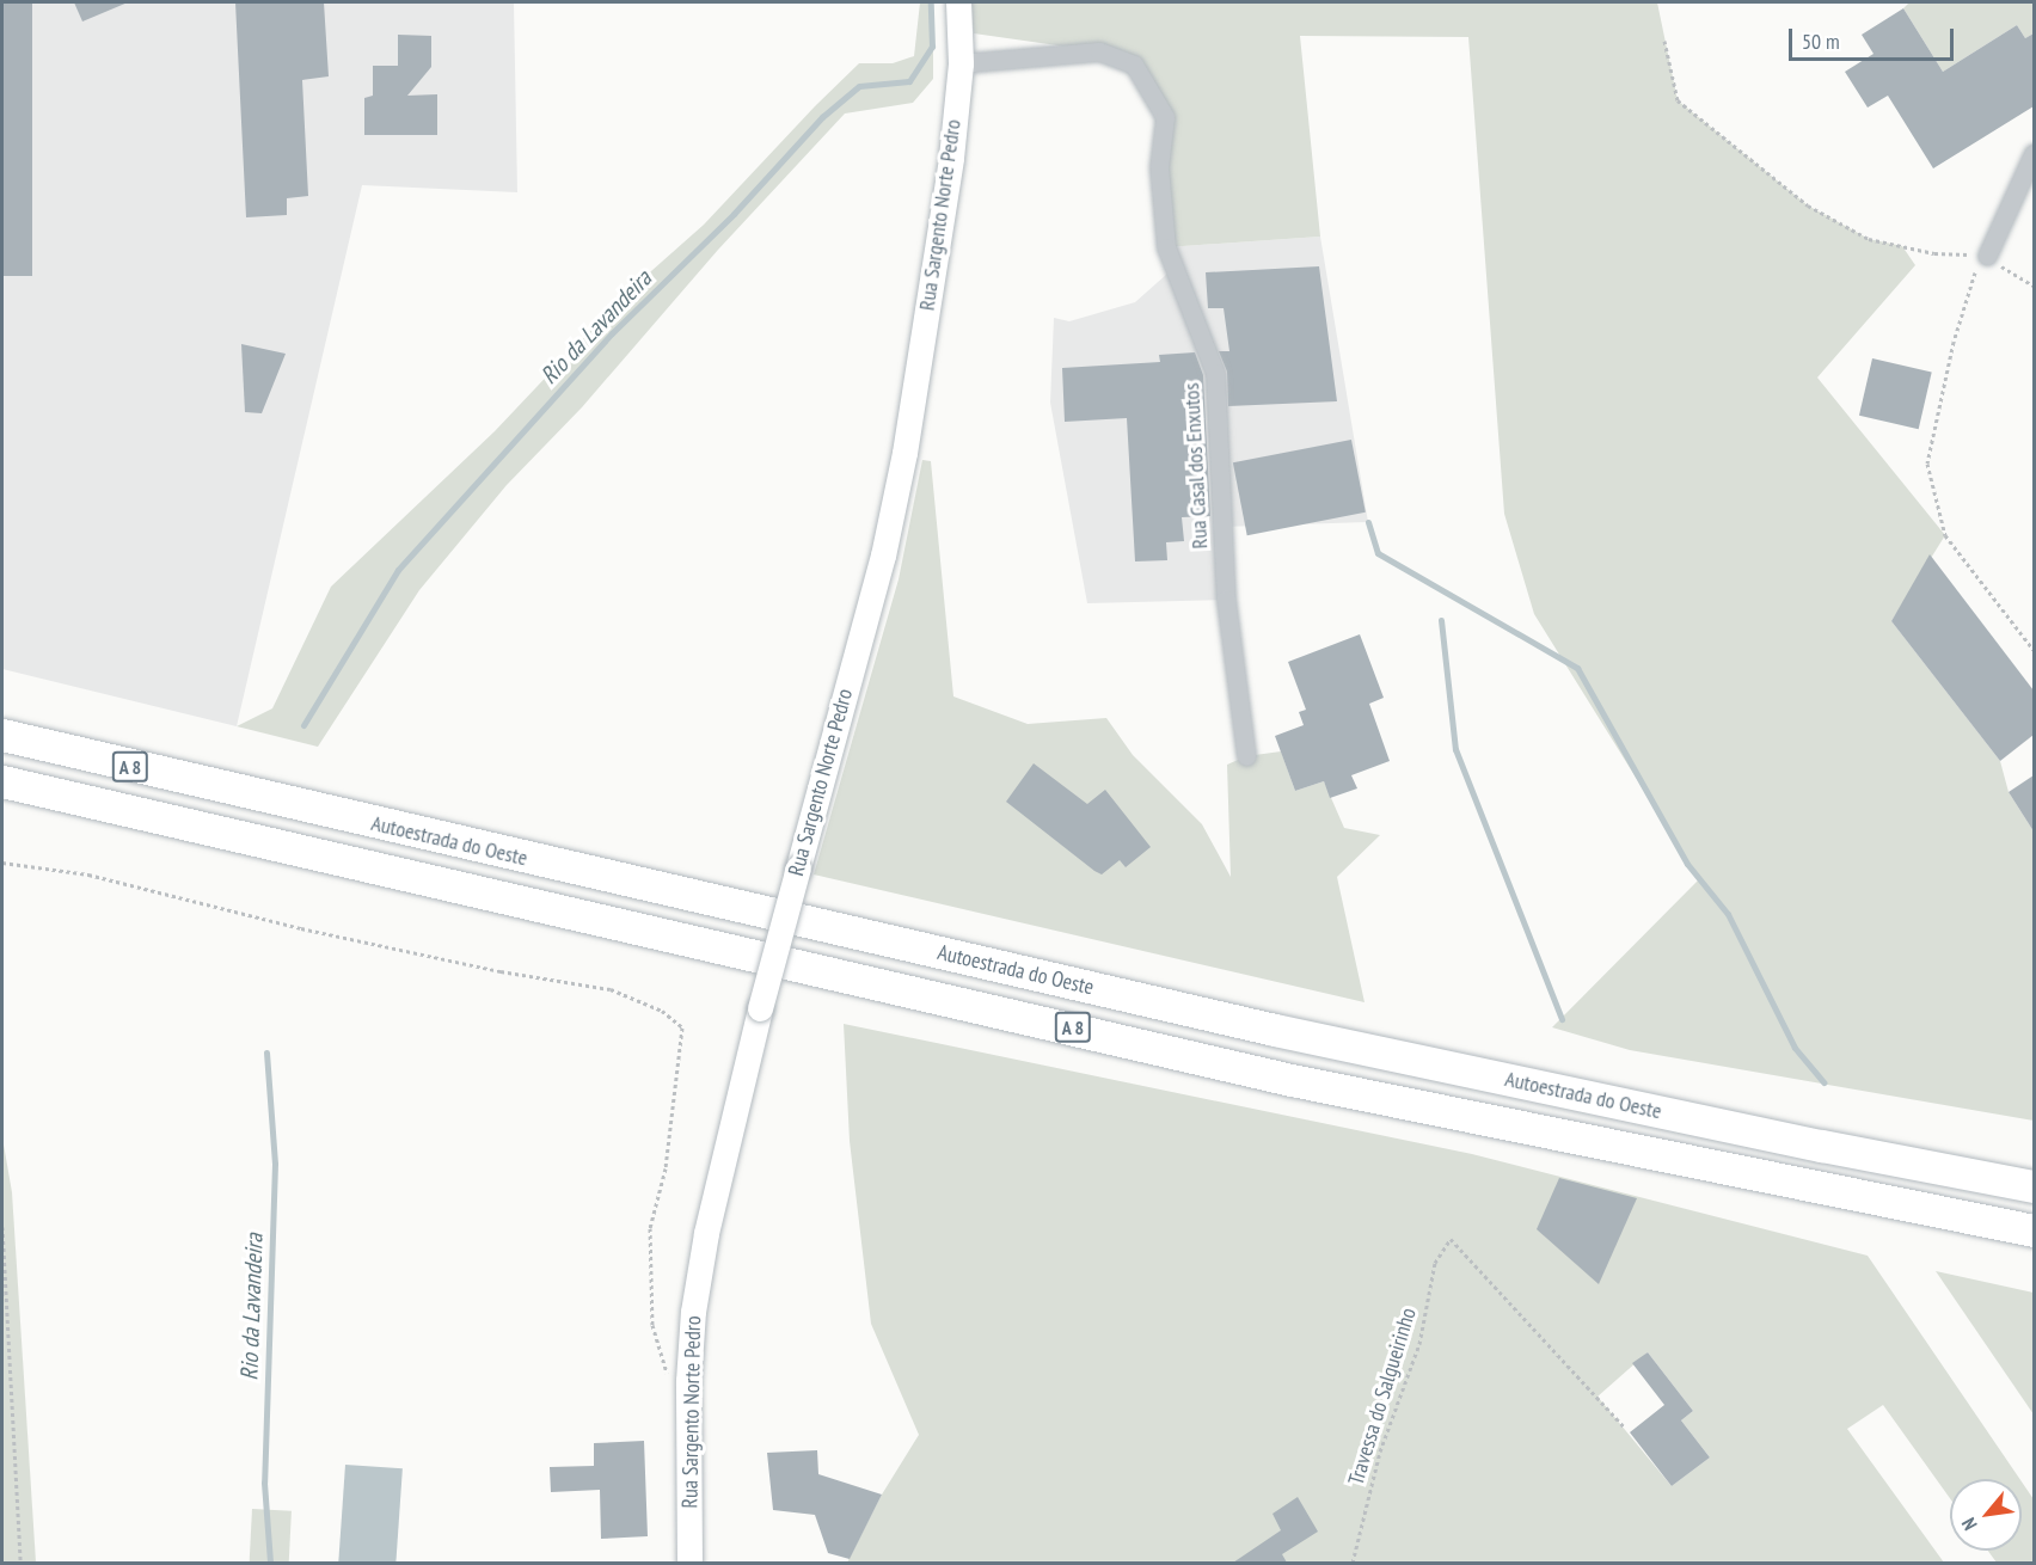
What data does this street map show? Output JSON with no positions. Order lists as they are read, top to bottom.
{
  "streets": {
    "highway": ["A 8", "Autoestrada do Oeste"],
    "street": ["Rua Sargento Norte Pedro", "Rua Casal dos Enxutos"],
    "path": ["Travessa do Salgueirinho"]
  },
  "crossings": [
    ["Rua Sargento Norte Pedro", "Rua Casal dos Enxutos"]
  ],
  "water": ["Rio da Lavandeira"],
  "scale_bar": "50 m",
  "north": "bottom left"
}
